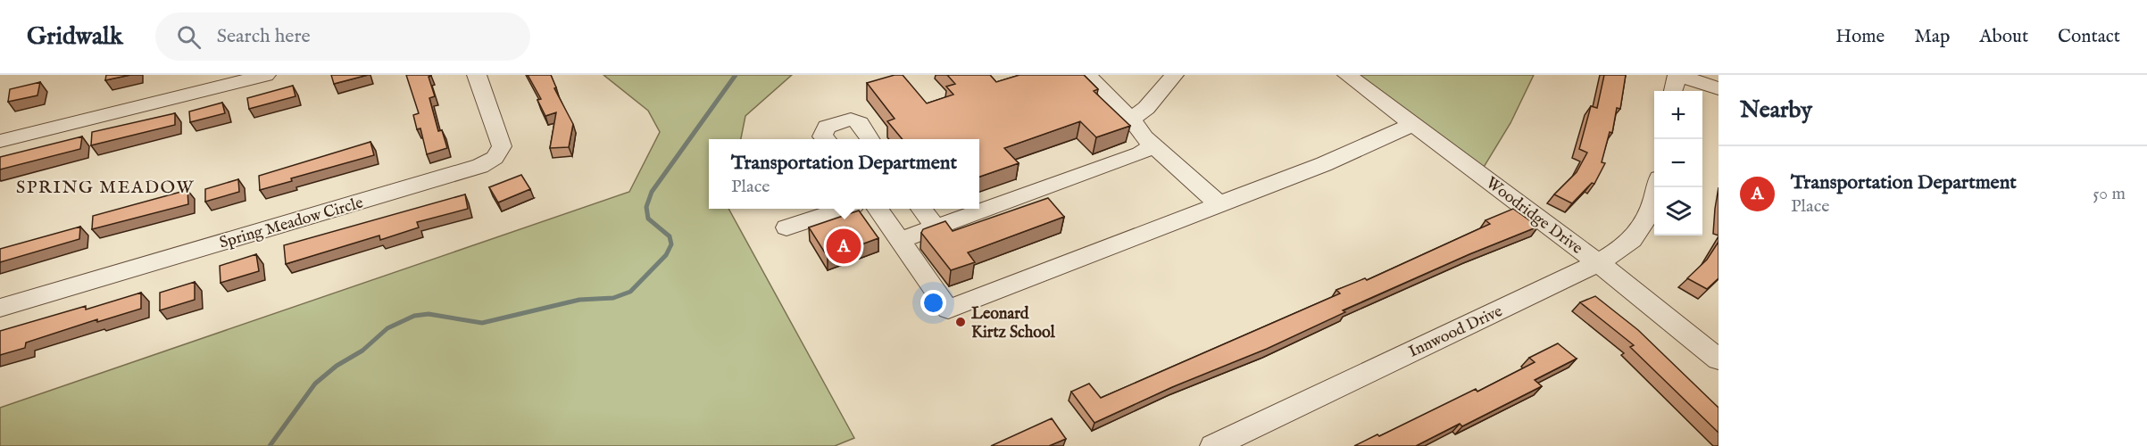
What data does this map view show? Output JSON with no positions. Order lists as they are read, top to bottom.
{
  "streets": {
    "street": ["Woodridge Drive", "Spring Meadow Circle", "Innwood Drive"]
  },
  "crossings": [
    ["Woodridge Drive", "Innwood Drive"]
  ],
  "districts": ["SPRING MEADOW"],
  "places": ["Leonard Kirtz School"],
  "page": {
    "header": "Gridwalk",
    "search": "Search here",
    "nav": [
      "Home",
      "Map",
      "About",
      "Contact"
    ],
    "heading": "Nearby",
    "map_buttons": ["+", "−"],
    "popup": ["Transportation Department", "Place"],
    "list": [
      {
        "mark": "A",
        "name": "Transportation Department",
        "note": "Place",
        "value": "50 m"
      }
    ],
    "pins": "A"
  }
}
